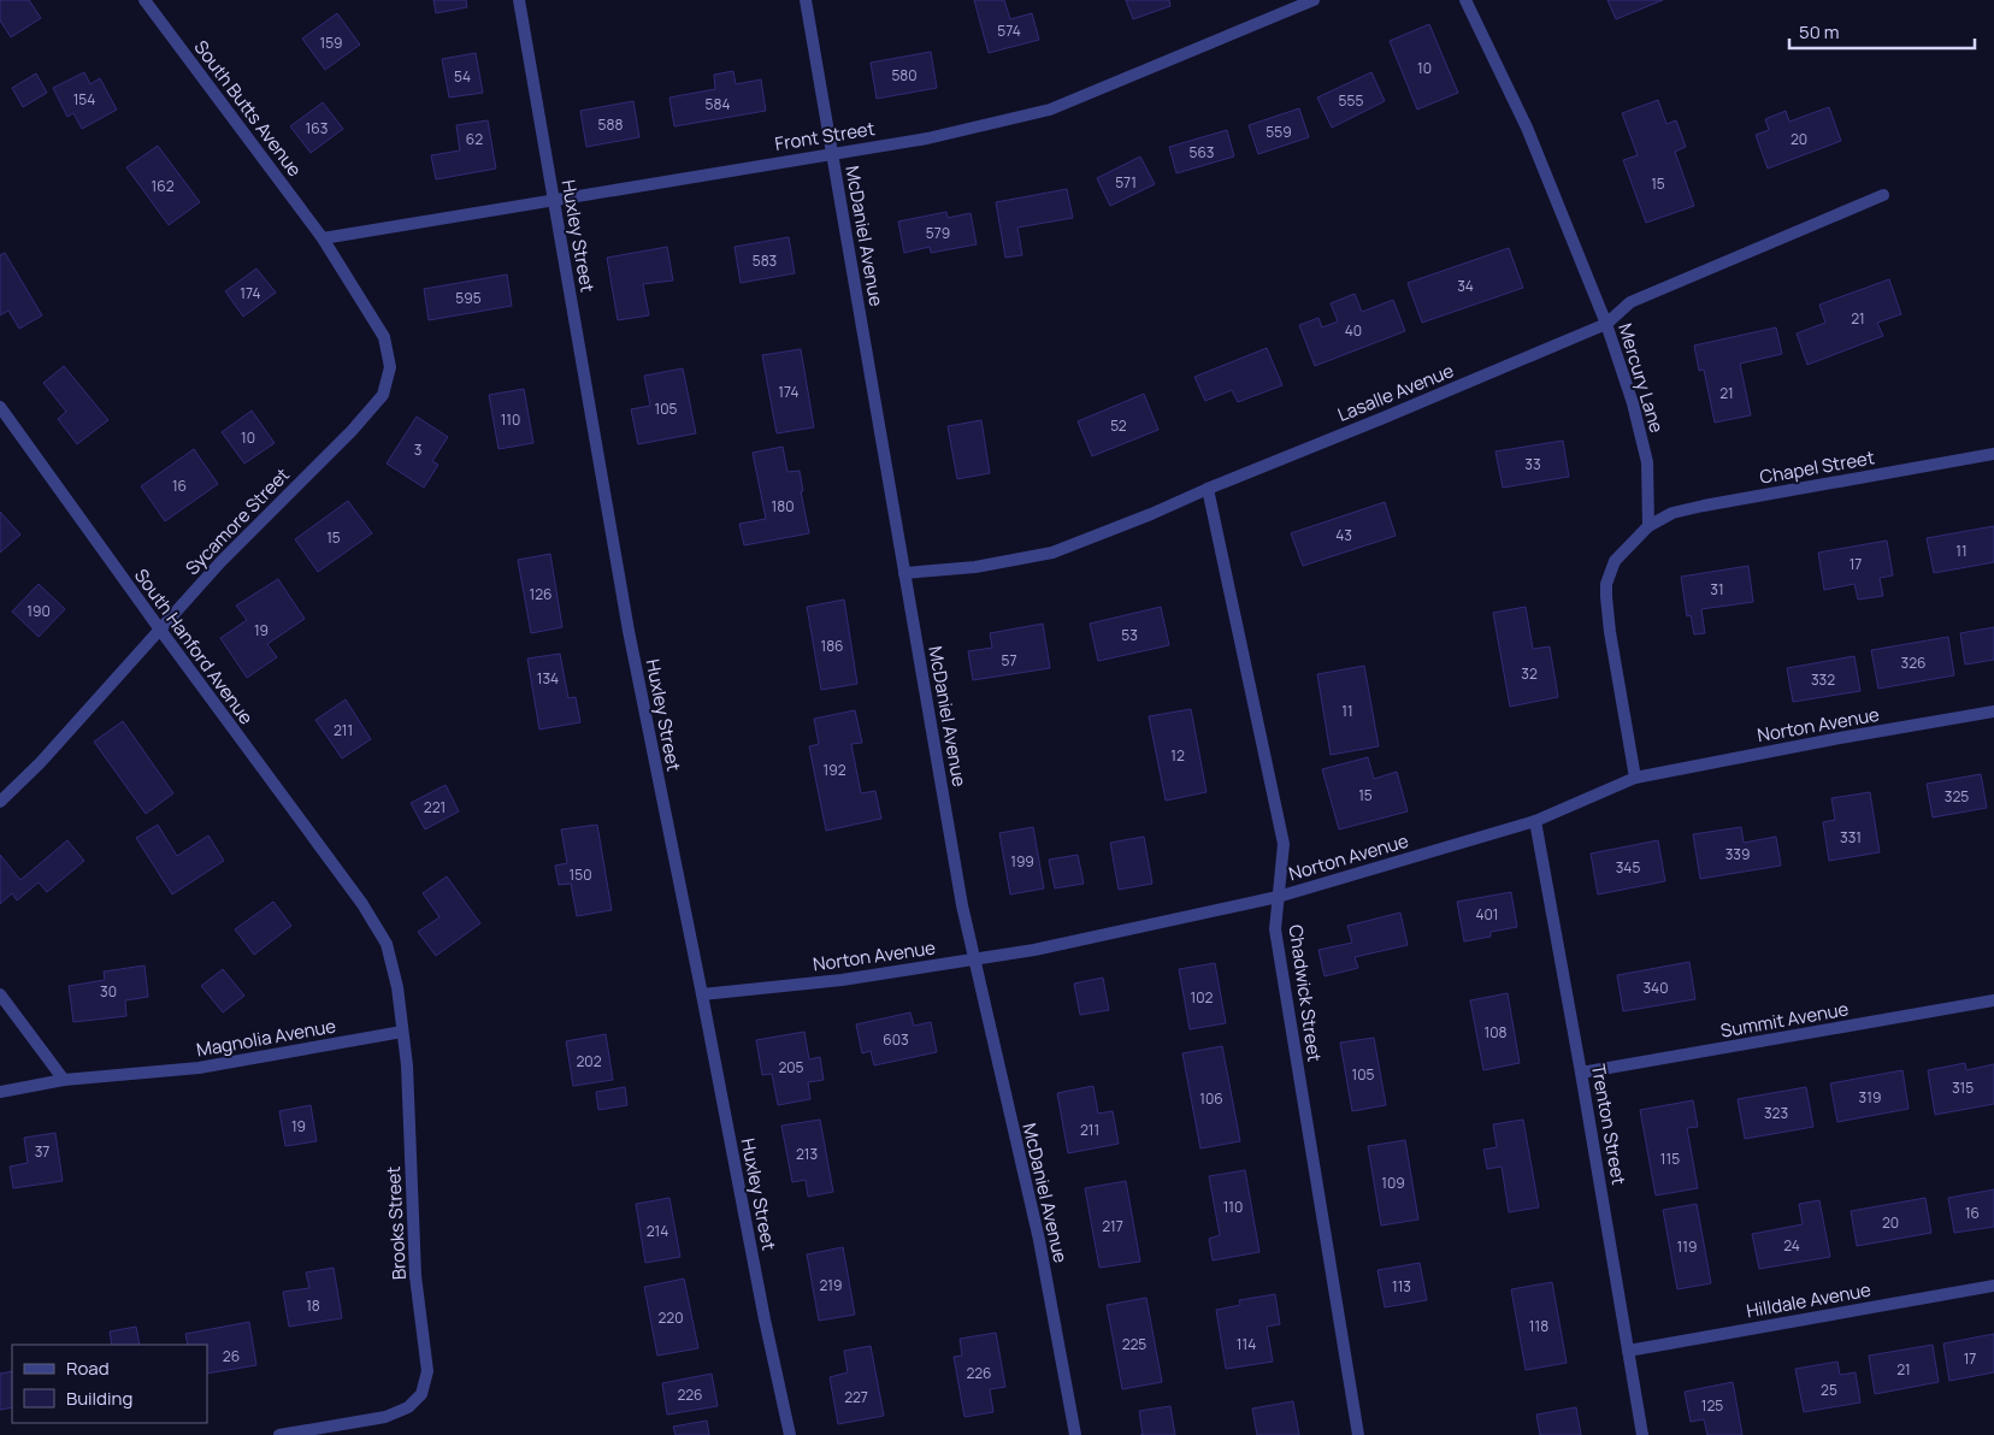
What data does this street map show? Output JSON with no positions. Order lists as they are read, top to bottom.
{
  "streets": {
    "street": [
      "South Butts Avenue",
      "Front Street",
      "Huxley Street",
      "McDaniel Avenue",
      "Mercury Lane",
      "Lasalle Avenue",
      "Chapel Street",
      "Sycamore Street",
      "South Hanford Avenue",
      "Norton Avenue",
      "Chadwick Street",
      "Summit Avenue",
      "Magnolia Avenue",
      "Trenton Street",
      "Brooks Street",
      "Hilldale Avenue"
    ]
  },
  "crossings": [
    ["South Butts Avenue", "Front Street"],
    ["South Butts Avenue", "Sycamore Street"],
    ["Front Street", "Huxley Street"],
    ["Front Street", "McDaniel Avenue"],
    ["Front Street", "Sycamore Street"],
    ["Huxley Street", "Norton Avenue"],
    ["McDaniel Avenue", "Lasalle Avenue"],
    ["McDaniel Avenue", "Norton Avenue"],
    ["Mercury Lane", "Lasalle Avenue"],
    ["Mercury Lane", "Chapel Street"],
    ["Lasalle Avenue", "Chadwick Street"],
    ["Sycamore Street", "South Hanford Avenue"],
    ["South Hanford Avenue", "Magnolia Avenue"],
    ["South Hanford Avenue", "Brooks Street"],
    ["Norton Avenue", "Chadwick Street"],
    ["Norton Avenue", "Trenton Street"],
    ["Summit Avenue", "Trenton Street"],
    ["Magnolia Avenue", "Brooks Street"],
    ["Trenton Street", "Hilldale Avenue"]
  ],
  "house_numbers": [
    "574",
    "159",
    "10",
    "580",
    "54",
    "154",
    "555",
    "584",
    "588",
    "163",
    "559",
    "62",
    "20",
    "563",
    "571",
    "15",
    "162",
    "579",
    "583",
    "34",
    "174",
    "595",
    "21",
    "40",
    "174",
    "21",
    "105",
    "110",
    "52",
    "10",
    "3",
    "33",
    "16",
    "180",
    "43",
    "15",
    "11",
    "17",
    "31",
    "126",
    "190",
    "19",
    "53",
    "186",
    "57",
    "326",
    "32",
    "134",
    "332",
    "11",
    "211",
    "12",
    "192",
    "15",
    "325",
    "221",
    "331",
    "339",
    "199",
    "345",
    "150",
    "401",
    "340",
    "30",
    "102",
    "108",
    "603",
    "202",
    "205",
    "105",
    "315",
    "319",
    "106",
    "323",
    "19",
    "211",
    "37",
    "213",
    "115",
    "109",
    "110",
    "16",
    "20",
    "217",
    "214",
    "24",
    "119",
    "219",
    "113",
    "18",
    "220",
    "118",
    "225",
    "114",
    "26",
    "17",
    "21",
    "226",
    "25",
    "226",
    "227",
    "125"
  ],
  "legend": ["Road", "Building"],
  "scale_bar": "50 m"
}
